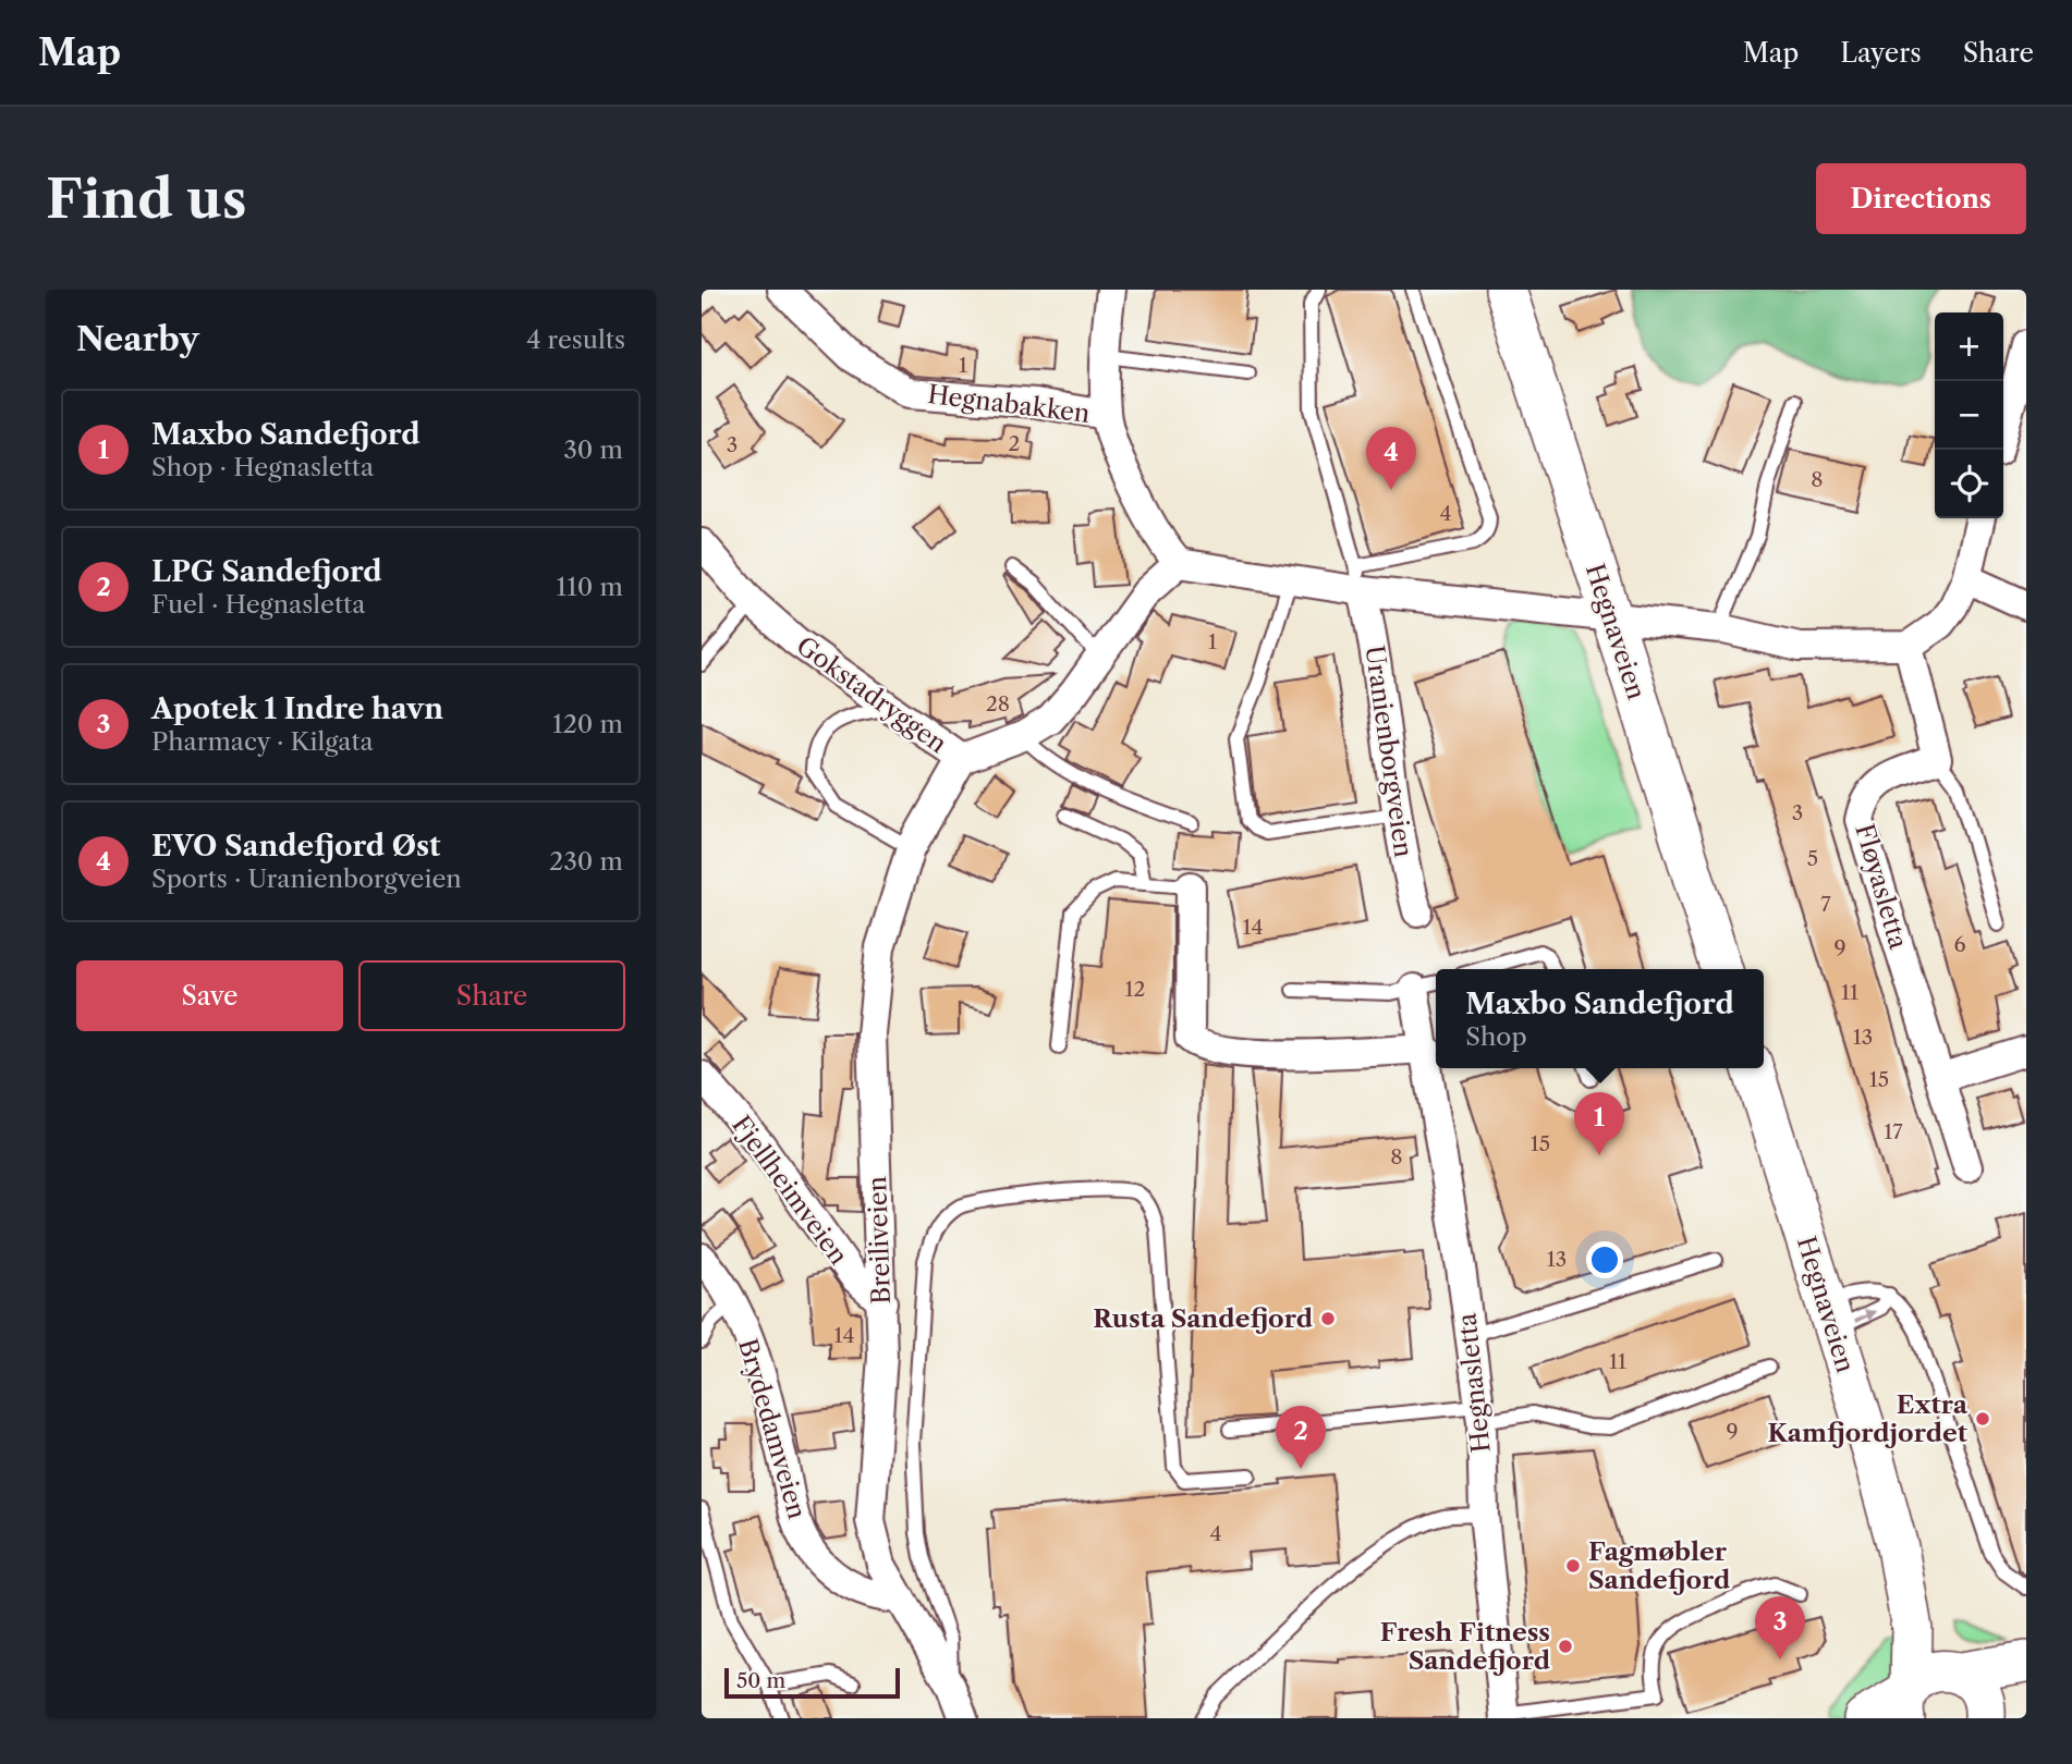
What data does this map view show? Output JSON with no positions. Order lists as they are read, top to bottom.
{
  "streets": {
    "main road": ["Hegnaveien"],
    "street": [
      "Hegnabakken",
      "Gokstadryggen",
      "Uranienborgveien",
      "Fløyasletta",
      "Fjellheimveien",
      "Breiliveien",
      "Hegnasletta",
      "Brydedamveien"
    ]
  },
  "crossings": [
    ["Hegnabakken", "Gokstadryggen"],
    ["Gokstadryggen", "Breiliveien"],
    ["Fjellheimveien", "Breiliveien"],
    ["Breiliveien", "Brydedamveien"]
  ],
  "places": [
    "Rusta Sandefjord",
    "Extra Kamfjordjordet",
    "Fagmøbler Sandefjord",
    "Fresh Fitness Sandefjord"
  ],
  "house_numbers": [
    "1",
    "2",
    "3",
    "8",
    "4",
    "1",
    "28",
    "3",
    "5",
    "7",
    "14",
    "6",
    "9",
    "12",
    "11",
    "13",
    "15",
    "17",
    "15",
    "8",
    "13",
    "14",
    "11",
    "9",
    "4"
  ],
  "scale_bar": "50 m",
  "page": {
    "header": "Map",
    "nav": ["Map", "Layers", "Share"],
    "buttons": [
      "Directions",
      ["Save", "Share"]
    ],
    "title": "Find us",
    "heading": ["Nearby", "4 results"],
    "map_buttons": ["+", "−"],
    "list": [
      {
        "mark": "1",
        "name": "Maxbo Sandefjord",
        "note": "Shop · Hegnasletta",
        "value": "30 m"
      },
      {
        "mark": "2",
        "name": "LPG Sandefjord",
        "note": "Fuel · Hegnasletta",
        "value": "110 m"
      },
      {
        "mark": "3",
        "name": "Apotek 1 Indre havn",
        "note": "Pharmacy · Kilgata",
        "value": "120 m"
      },
      {
        "mark": "4",
        "name": "EVO Sandefjord Øst",
        "note": "Sports · Uranienborgveien",
        "value": "230 m"
      }
    ],
    "pins": [
      "4",
      "1",
      "2",
      "3"
    ],
    "popup": ["Maxbo Sandefjord", "Shop"],
    "scale": "50 m"
  }
}
